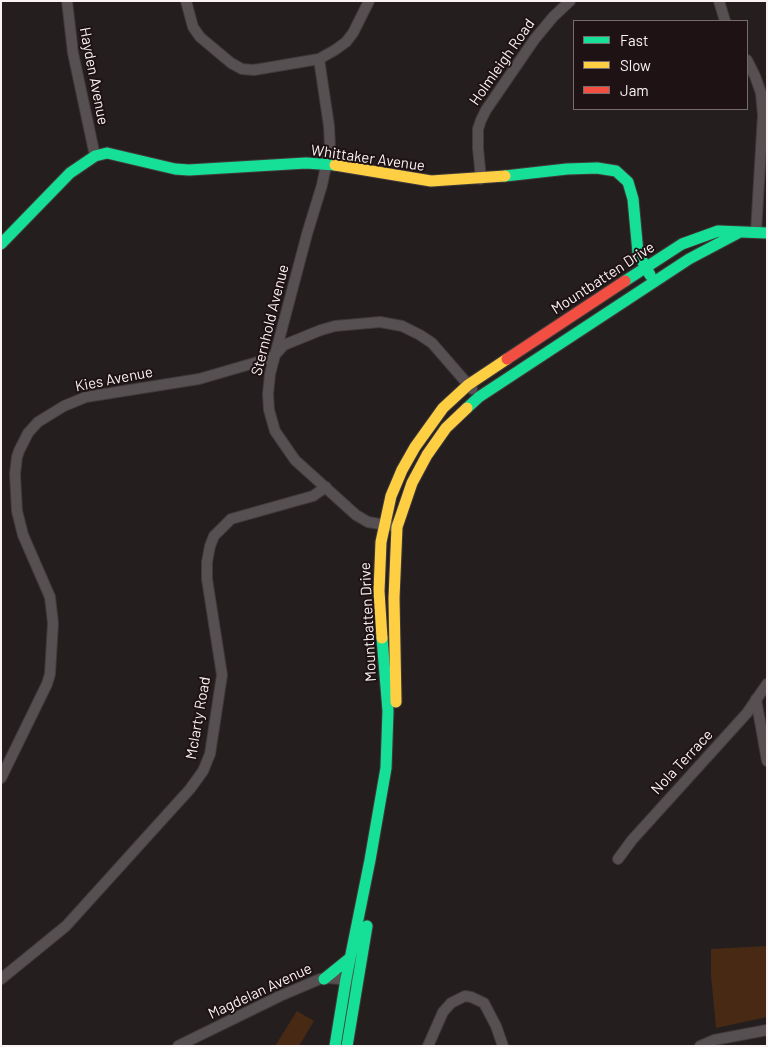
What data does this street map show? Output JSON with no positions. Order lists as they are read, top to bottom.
{
  "streets": {
    "main road": ["Whittaker Avenue", "Mountbatten Drive"],
    "street": [
      "Holmleigh Road",
      "Hayden Avenue",
      "Sternhold Avenue",
      "Kies Avenue",
      "Mclarty Road",
      "Nola Terrace",
      "Magdelan Avenue"
    ]
  },
  "crossings": [
    ["Holmleigh Road", "Whittaker Avenue"],
    ["Hayden Avenue", "Whittaker Avenue"],
    ["Whittaker Avenue", "Mountbatten Drive"],
    ["Whittaker Avenue", "Sternhold Avenue"],
    ["Mountbatten Drive", "Sternhold Avenue"],
    ["Mountbatten Drive", "Kies Avenue"],
    ["Mountbatten Drive", "Magdelan Avenue"],
    ["Sternhold Avenue", "Kies Avenue"],
    ["Sternhold Avenue", "Mclarty Road"]
  ],
  "legend": ["Fast", "Slow", "Jam"]
}
